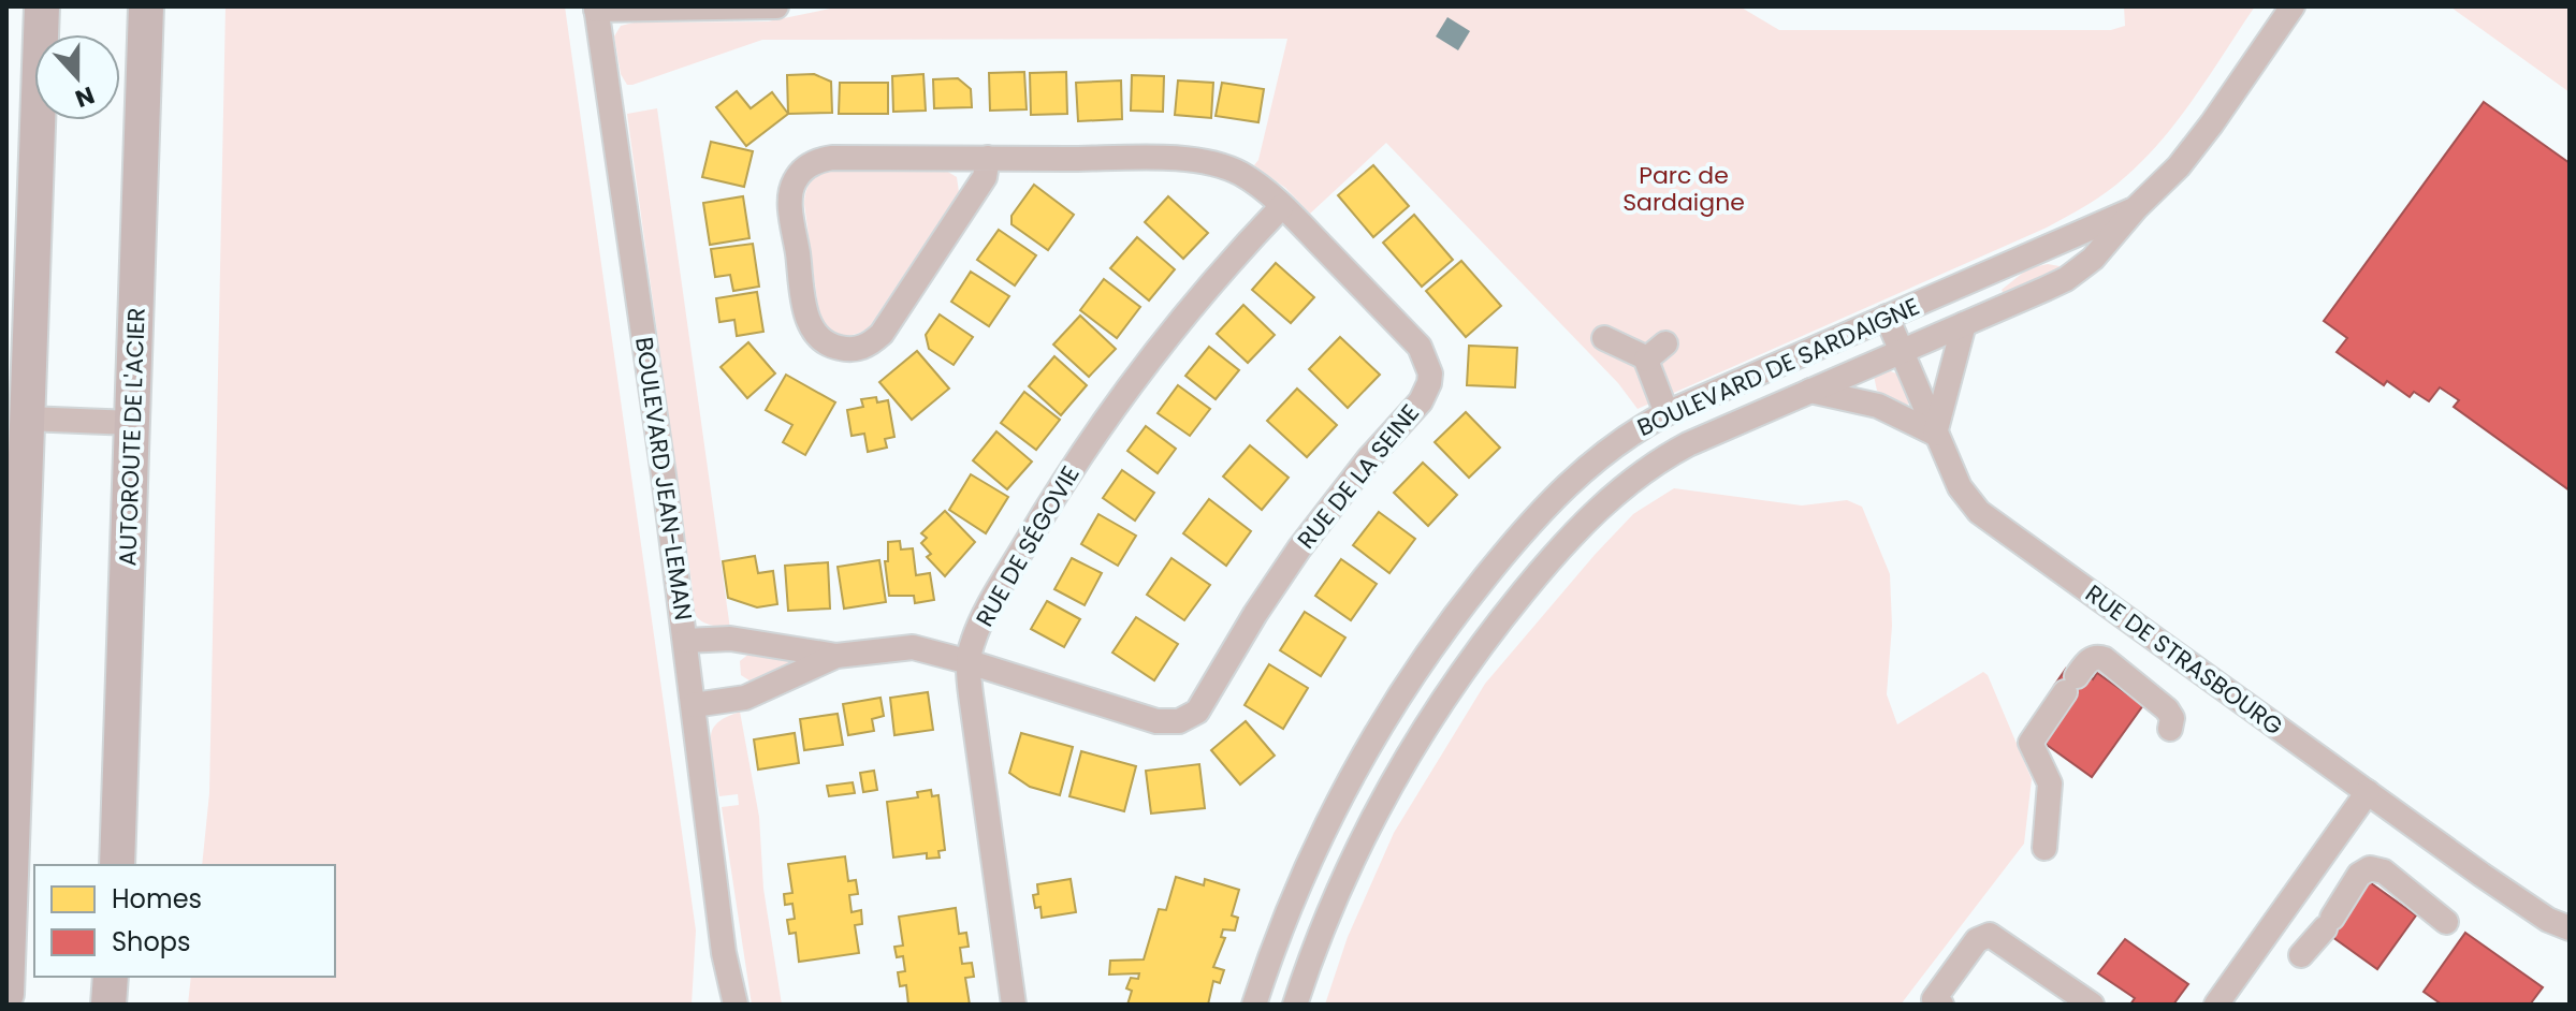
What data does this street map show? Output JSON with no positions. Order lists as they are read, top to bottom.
{
  "streets": {
    "highway": ["AUTOROUTE DE L'ACIER"],
    "street": [
      "BOULEVARD DE SARDAIGNE",
      "RUE DE LA SEINE",
      "BOULEVARD JEAN-LEMAN",
      "RUE DE SÉGOVIE",
      "RUE DE STRASBOURG"
    ]
  },
  "crossings": [
    ["BOULEVARD DE SARDAIGNE", "RUE DE STRASBOURG"],
    ["RUE DE LA SEINE", "BOULEVARD JEAN-LEMAN"],
    ["RUE DE LA SEINE", "RUE DE SÉGOVIE"]
  ],
  "parks": ["Parc de Sardaigne"],
  "legend": ["Homes", "Shops"],
  "north": "bottom"
}
